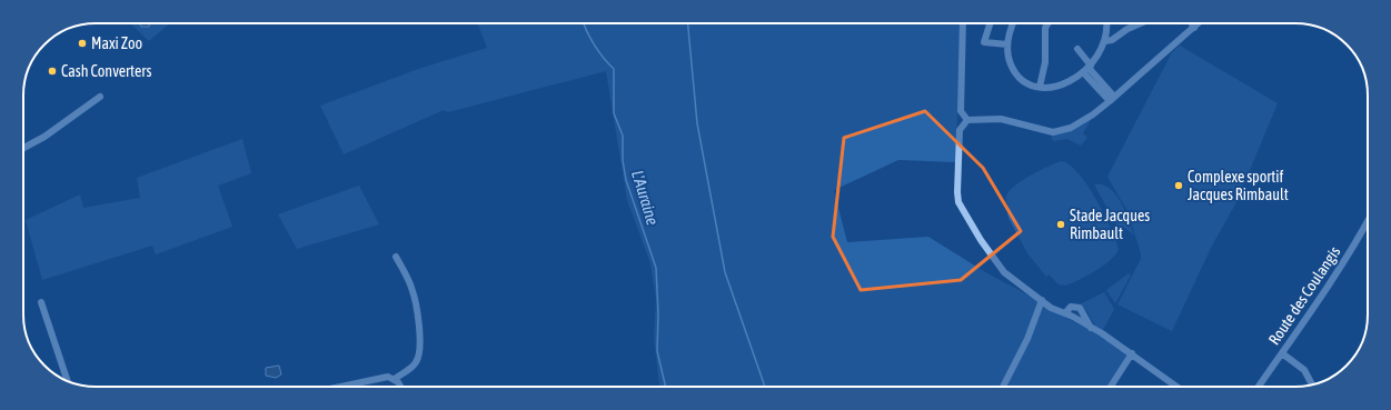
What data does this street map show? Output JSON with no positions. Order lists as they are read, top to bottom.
{
  "streets": {
    "street": ["Route des Coulangis"]
  },
  "water": ["L'Auraine"],
  "places": [
    "Maxi Zoo",
    "Cash Converters",
    "Complexe sportif Jacques Rimbault",
    "Stade Jacques Rimbault"
  ]
}
